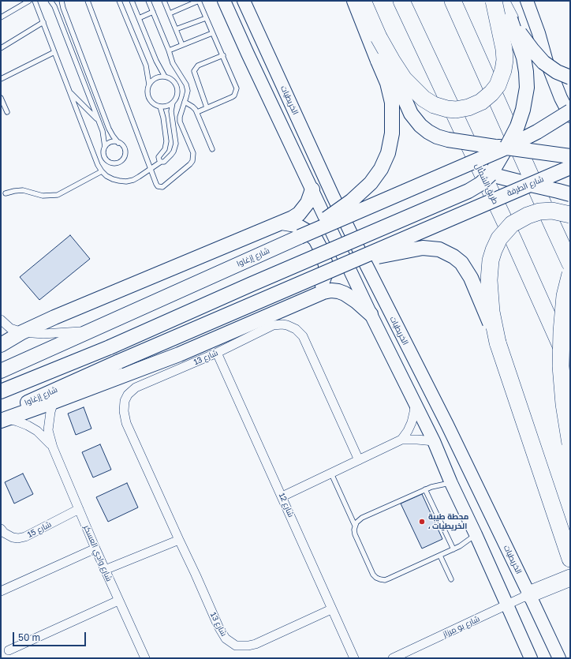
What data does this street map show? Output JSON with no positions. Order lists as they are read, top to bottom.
{
  "streets": {
    "highway": ["طريق الشمال"],
    "main road": ["الخريطيات", "شارع الطرفة", "شارع إزغاوا"],
    "street": [
      "شارع 13",
      "شارع 12",
      "شارع 15",
      "شارع وادي العسكر",
      "شارع بو مرزاز"
    ]
  },
  "crossings": [
    ["الخريطيات", "شارع بو مرزاز"],
    ["شارع الطرفة", "شارع إزغاوا"],
    ["شارع إزغاوا", "شارع وادي العسكر"],
    ["شارع 13", "شارع 12"],
    ["شارع 15", "شارع وادي العسكر"]
  ],
  "places": ["محطة طيبة ، الخريطيات"],
  "scale_bar": "50 m"
}
